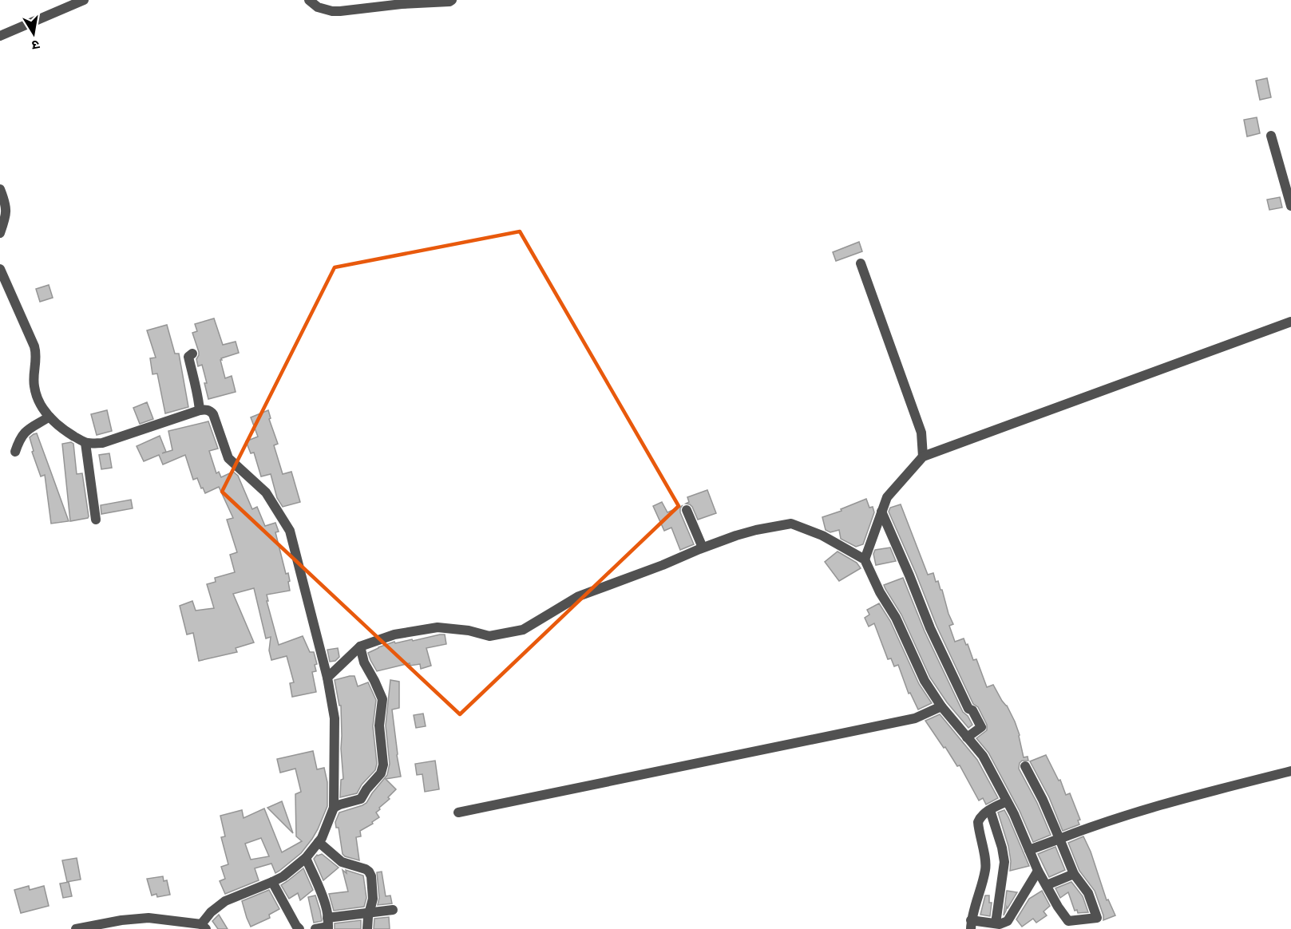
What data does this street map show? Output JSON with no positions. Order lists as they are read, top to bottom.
{
  "north": "bottom"
}
